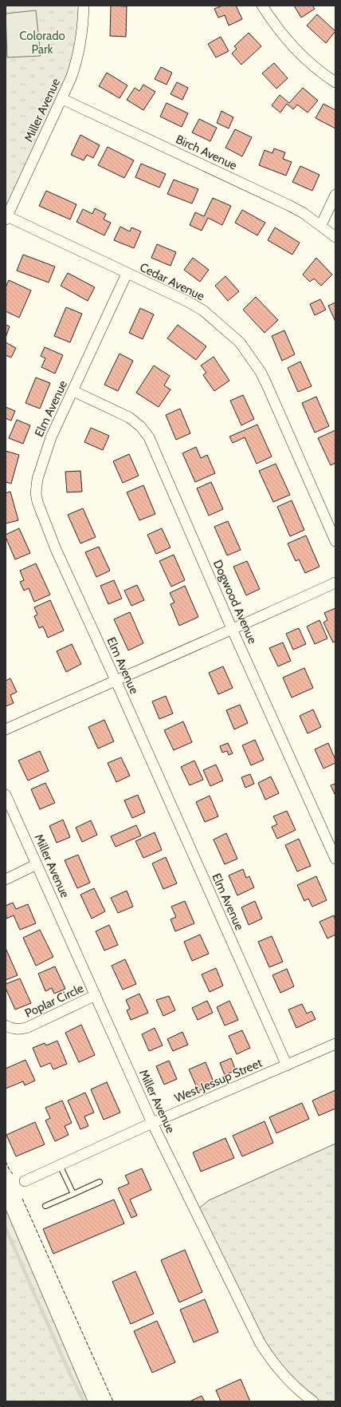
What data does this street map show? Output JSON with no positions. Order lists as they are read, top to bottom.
{
  "streets": {
    "street": [
      "Miller Avenue",
      "Birch Avenue",
      "Cedar Avenue",
      "Elm Avenue",
      "Dogwood Avenue",
      "Poplar Circle",
      "West Jessup Street"
    ]
  },
  "crossings": [
    ["Miller Avenue", "Birch Avenue"],
    ["Miller Avenue", "Cedar Avenue"],
    ["Miller Avenue", "Poplar Circle"],
    ["Miller Avenue", "West Jessup Street"],
    ["Cedar Avenue", "Elm Avenue"],
    ["Elm Avenue", "Dogwood Avenue"],
    ["Elm Avenue", "West Jessup Street"]
  ],
  "parks": ["Colorado Park"]
}
